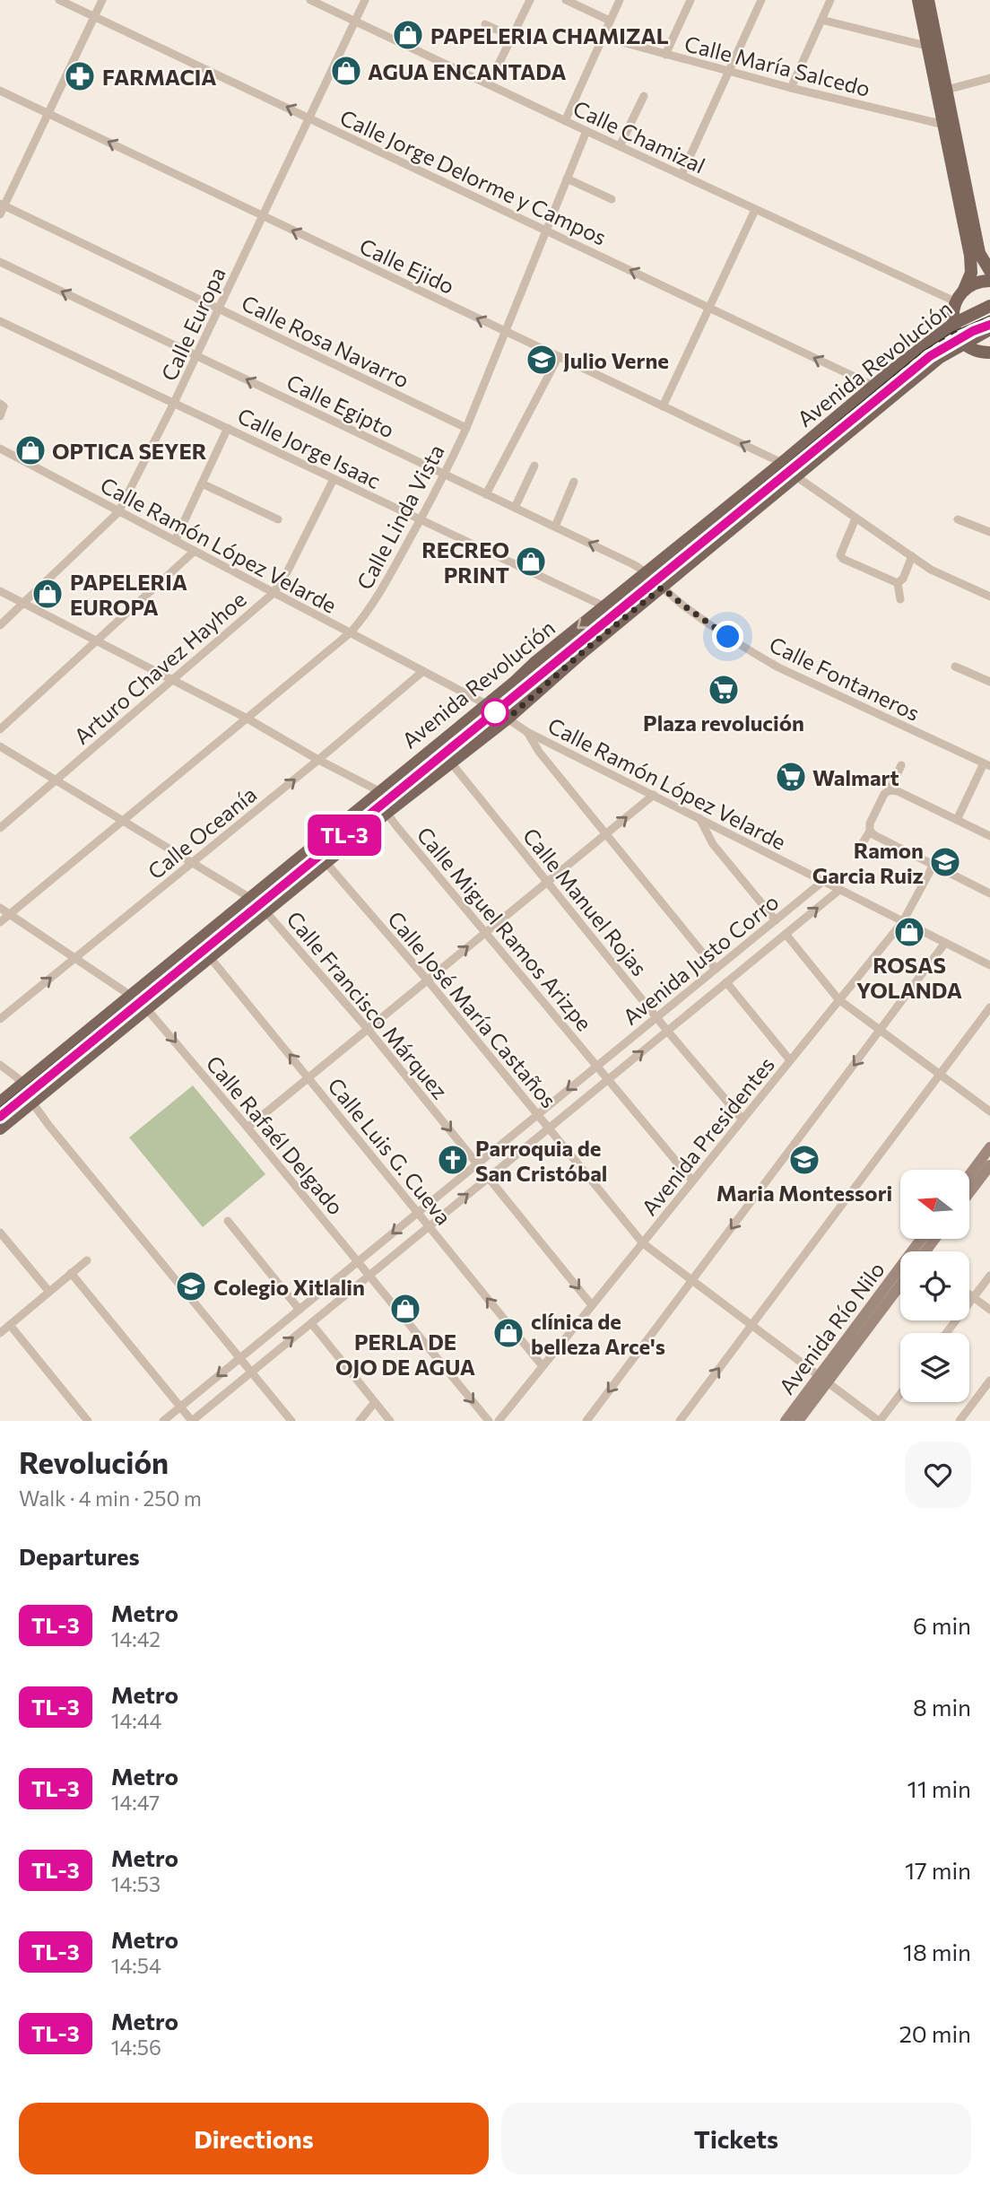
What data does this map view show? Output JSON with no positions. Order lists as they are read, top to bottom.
{
  "streets": {
    "main road": ["Avenida Revolución", "Avenida Río Nilo"],
    "street": [
      "Calle María Salcedo",
      "Calle Chamizal",
      "Calle Jorge Delorme y Campos",
      "Calle Ejido",
      "Calle Europa",
      "Calle Rosa Navarro",
      "Calle Egipto",
      "Calle Jorge Isaac",
      "Calle Linda Vista",
      "Calle Ramón López Velarde",
      "Arturo Chavez Hayhoe",
      "Calle Fontaneros",
      "Calle Oceanía",
      "Calle Manuel Rojas",
      "Calle Miguel Ramos Arizpe",
      "Avenida Justo Corro",
      "Calle Francisco Márquez",
      "Calle José María Castaños",
      "Calle Rafaél Delgado",
      "Avenida Presidentes",
      "Calle Luis G. Cueva"
    ]
  },
  "crossings": [
    ["Calle Chamizal", "Calle Europa"],
    ["Calle Chamizal", "Calle Linda Vista"],
    ["Calle Jorge Delorme y Campos", "Calle Europa"],
    ["Calle Jorge Delorme y Campos", "Avenida Revolución"],
    ["Calle Jorge Delorme y Campos", "Calle Linda Vista"],
    ["Calle Ejido", "Calle Europa"],
    ["Calle Ejido", "Avenida Revolución"],
    ["Calle Ejido", "Calle Linda Vista"],
    ["Calle Europa", "Calle Rosa Navarro"],
    ["Calle Europa", "Calle Egipto"],
    ["Calle Europa", "Calle Jorge Isaac"],
    ["Calle Europa", "Calle Ramón López Velarde"],
    ["Calle Rosa Navarro", "Calle Linda Vista"],
    ["Avenida Revolución", "Calle Egipto"],
    ["Avenida Revolución", "Calle Jorge Isaac"],
    ["Avenida Revolución", "Calle Ramón López Velarde"],
    ["Avenida Revolución", "Calle Fontaneros"],
    ["Avenida Revolución", "Calle Manuel Rojas"],
    ["Avenida Revolución", "Calle Miguel Ramos Arizpe"],
    ["Avenida Revolución", "Calle Francisco Márquez"],
    ["Avenida Revolución", "Calle José María Castaños"],
    ["Avenida Revolución", "Calle Rafaél Delgado"],
    ["Avenida Revolución", "Calle Luis G. Cueva"],
    ["Calle Egipto", "Calle Linda Vista"],
    ["Calle Egipto", "Calle Fontaneros"],
    ["Calle Jorge Isaac", "Calle Linda Vista"],
    ["Calle Jorge Isaac", "Arturo Chavez Hayhoe"],
    ["Calle Linda Vista", "Calle Ramón López Velarde"],
    ["Calle Linda Vista", "Calle Francisco Márquez"],
    ["Calle Linda Vista", "Calle Rafaél Delgado"],
    ["Calle Ramón López Velarde", "Arturo Chavez Hayhoe"],
    ["Calle Ramón López Velarde", "Calle Oceanía"],
    ["Calle Ramón López Velarde", "Avenida Justo Corro"],
    ["Calle Ramón López Velarde", "Avenida Presidentes"],
    ["Arturo Chavez Hayhoe", "Calle Francisco Márquez"],
    ["Calle Oceanía", "Calle Francisco Márquez"],
    ["Calle Oceanía", "Calle Rafaél Delgado"],
    ["Calle Manuel Rojas", "Avenida Justo Corro"],
    ["Calle Manuel Rojas", "Avenida Presidentes"],
    ["Calle Miguel Ramos Arizpe", "Avenida Justo Corro"],
    ["Calle Miguel Ramos Arizpe", "Avenida Presidentes"],
    ["Avenida Justo Corro", "Calle Francisco Márquez"],
    ["Avenida Justo Corro", "Calle José María Castaños"],
    ["Avenida Justo Corro", "Calle Rafaél Delgado"],
    ["Avenida Justo Corro", "Calle Luis G. Cueva"],
    ["Calle Francisco Márquez", "Avenida Presidentes"],
    ["Calle José María Castaños", "Avenida Presidentes"],
    ["Calle José María Castaños", "Avenida Río Nilo"],
    ["Avenida Presidentes", "Calle Luis G. Cueva"]
  ],
  "one_way": [
    "Calle Jorge Delorme y Campos",
    "Calle Ejido",
    "Calle Egipto",
    "Calle Oceanía",
    "Calle Francisco Márquez",
    "Calle Rafaél Delgado",
    "Calle Luis G. Cueva"
  ],
  "places": {
    "shop": [
      "PAPELERIA CHAMIZAL",
      "AGUA ENCANTADA",
      "OPTICA SEYER",
      "RECREO PRINT",
      "PAPELERIA EUROPA",
      "ROSAS YOLANDA",
      "PERLA DE OJO DE AGUA",
      "clínica de belleza Arce's"
    ],
    "pharmacy": ["FARMACIA"],
    "school or university": [
      "Julio Verne",
      "Ramon Garcia Ruiz",
      "Maria Montessori",
      "Colegio Xitlalin"
    ],
    "supermarket": ["Plaza revolución", "Walmart"],
    "church": ["Parroquia de San Cristóbal"]
  },
  "lines": ["metro line TL-3"],
  "north": "left",
  "page": {
    "on_map": "TL-3",
    "heading": [
      ["Revolución", "Walk · 4 min · 250 m"],
      "Departures"
    ],
    "list": [
      {
        "mark": "TL-3",
        "name": "Metro",
        "note": "14:42",
        "value": "6 min"
      },
      {
        "mark": "TL-3",
        "name": "Metro",
        "note": "14:44",
        "value": "8 min"
      },
      {
        "mark": "TL-3",
        "name": "Metro",
        "note": "14:47",
        "value": "11 min"
      },
      {
        "mark": "TL-3",
        "name": "Metro",
        "note": "14:53",
        "value": "17 min"
      },
      {
        "mark": "TL-3",
        "name": "Metro",
        "note": "14:54",
        "value": "18 min"
      },
      {
        "mark": "TL-3",
        "name": "Metro",
        "note": "14:56",
        "value": "20 min"
      }
    ],
    "buttons": ["Directions", "Tickets"]
  }
}
